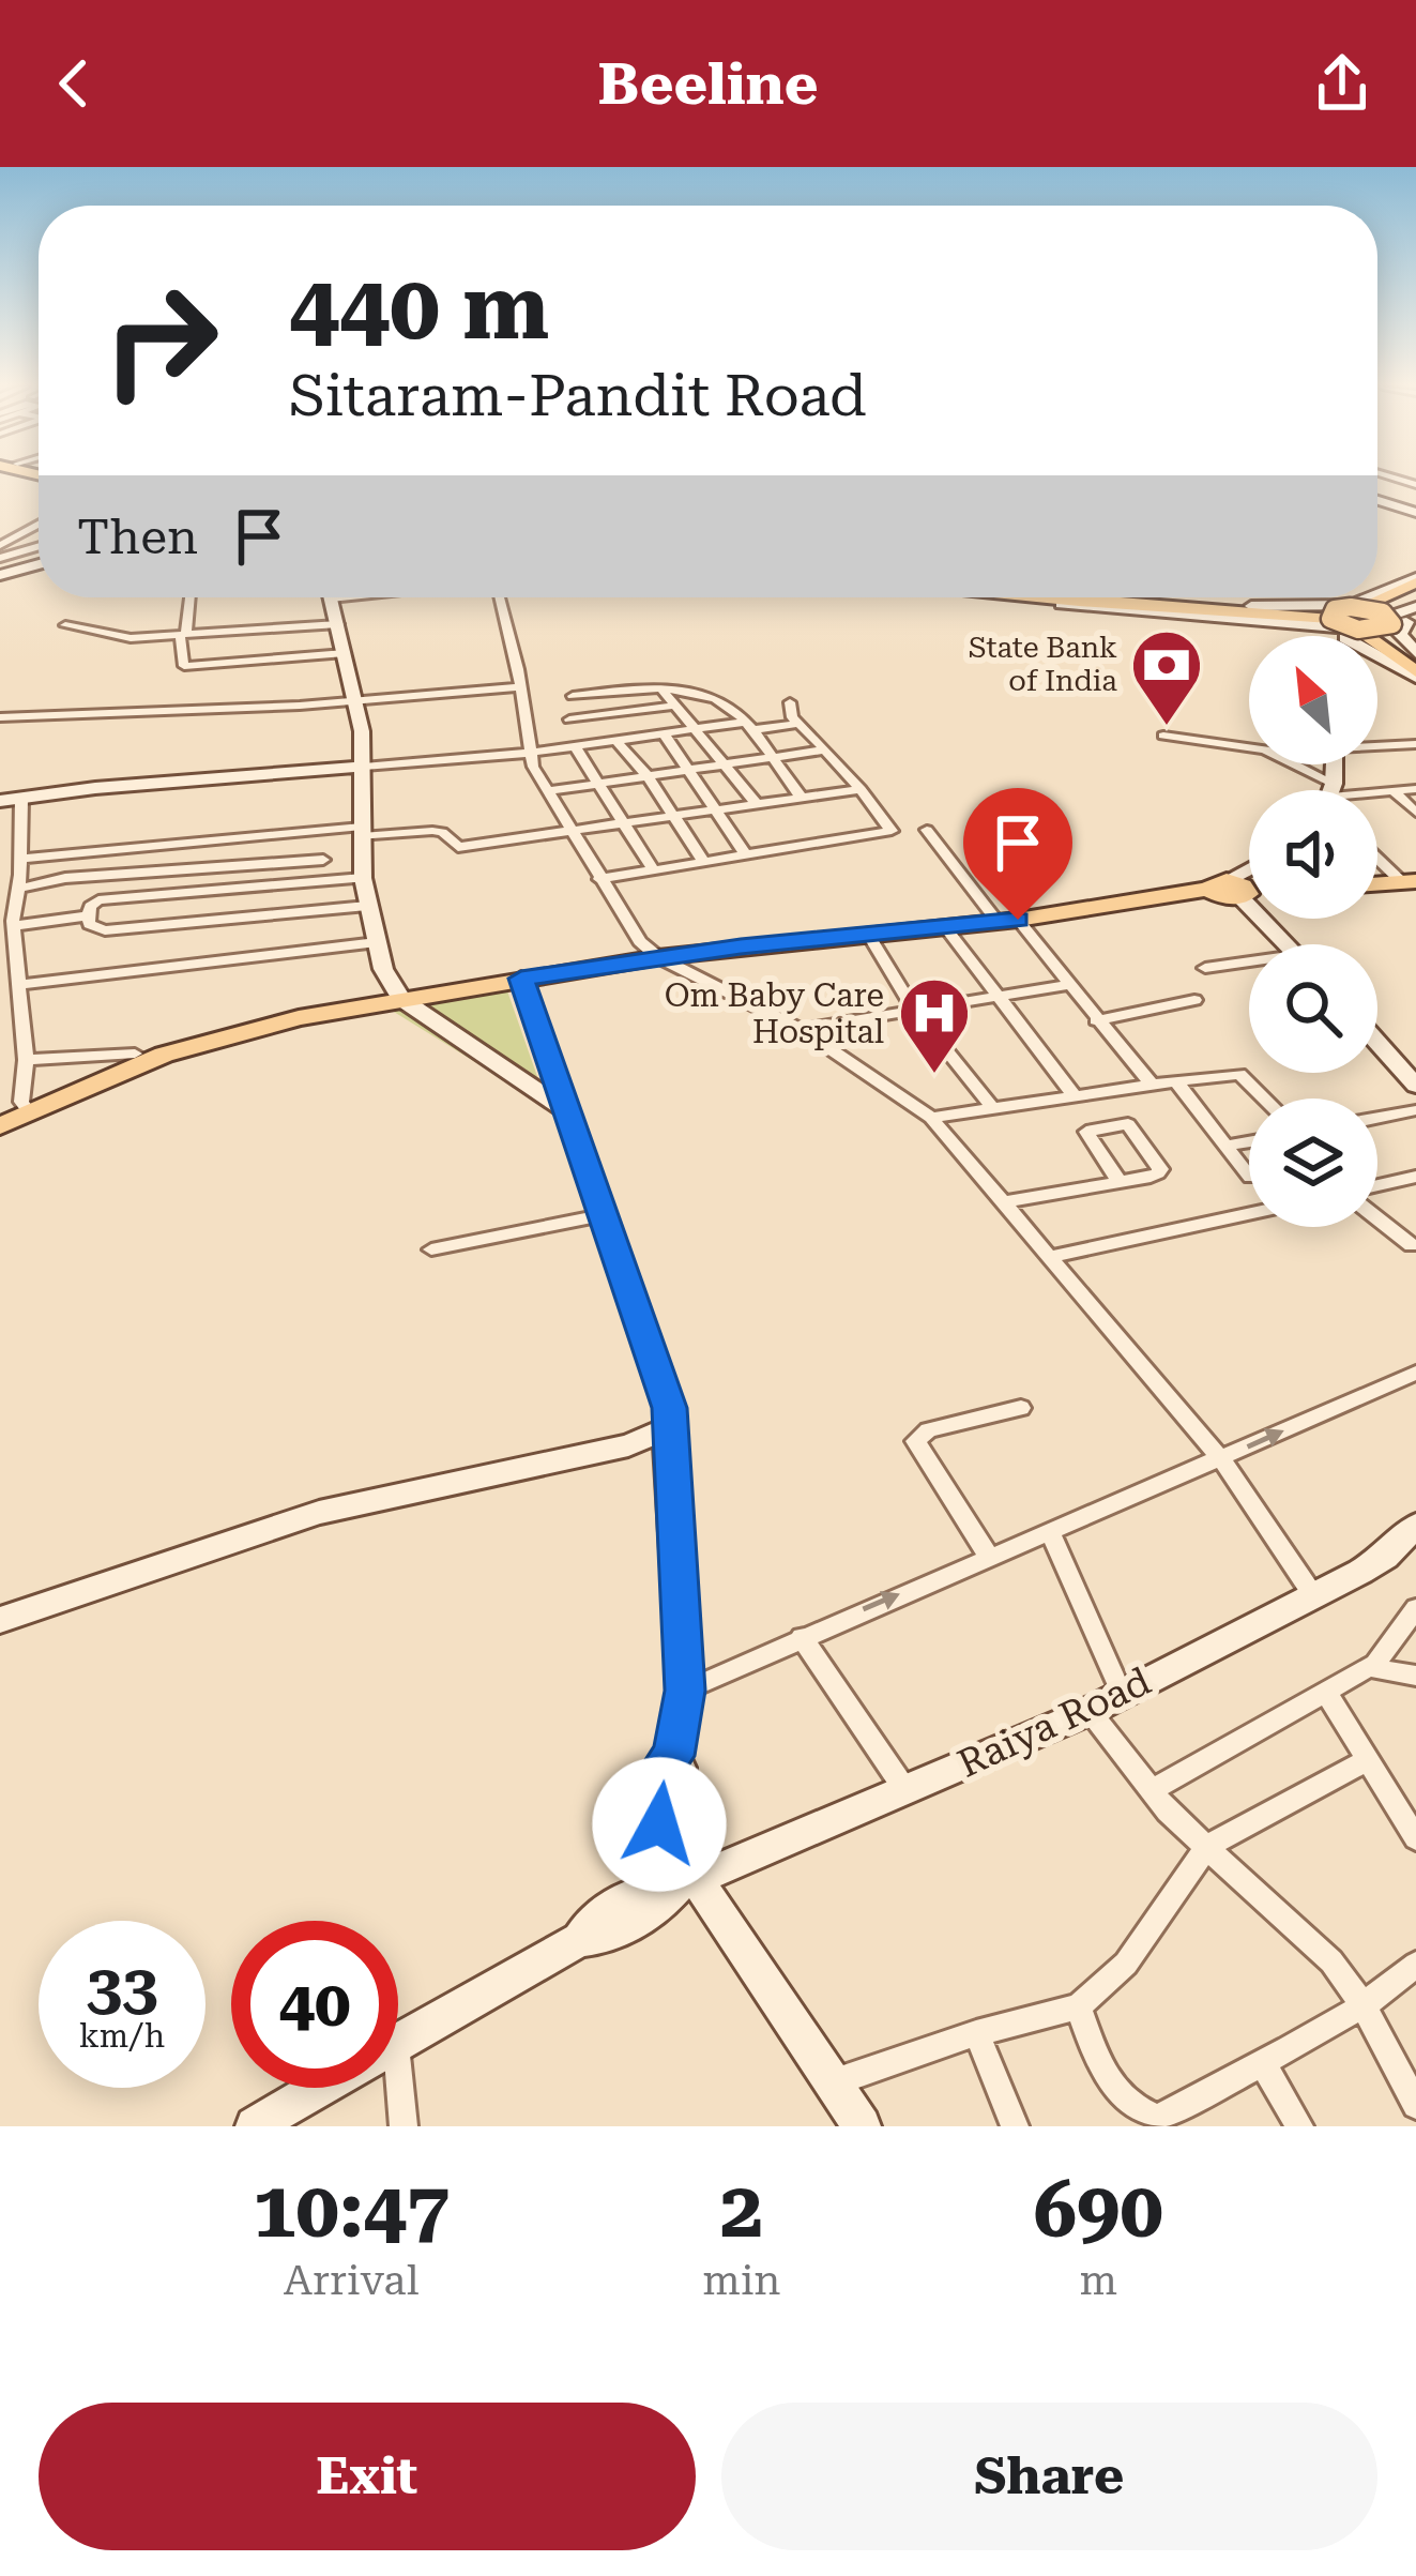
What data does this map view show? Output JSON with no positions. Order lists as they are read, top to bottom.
{
  "streets": {
    "street": ["Raiya Road"]
  },
  "places": {
    "bank": ["State Bank of India"],
    "hospital": ["Om Baby Care Hospital"]
  },
  "north": "top left",
  "page": {
    "header": "Beeline",
    "turn": ["440 m", "Sitaram-Pandit Road"],
    "then": "Then",
    "speed": "33 km/h",
    "limit": "40",
    "eta": [
      "10:47",
      "Arrival",
      "2",
      "min",
      "690",
      "m"
    ],
    "buttons": ["Exit", "Share"]
  }
}
